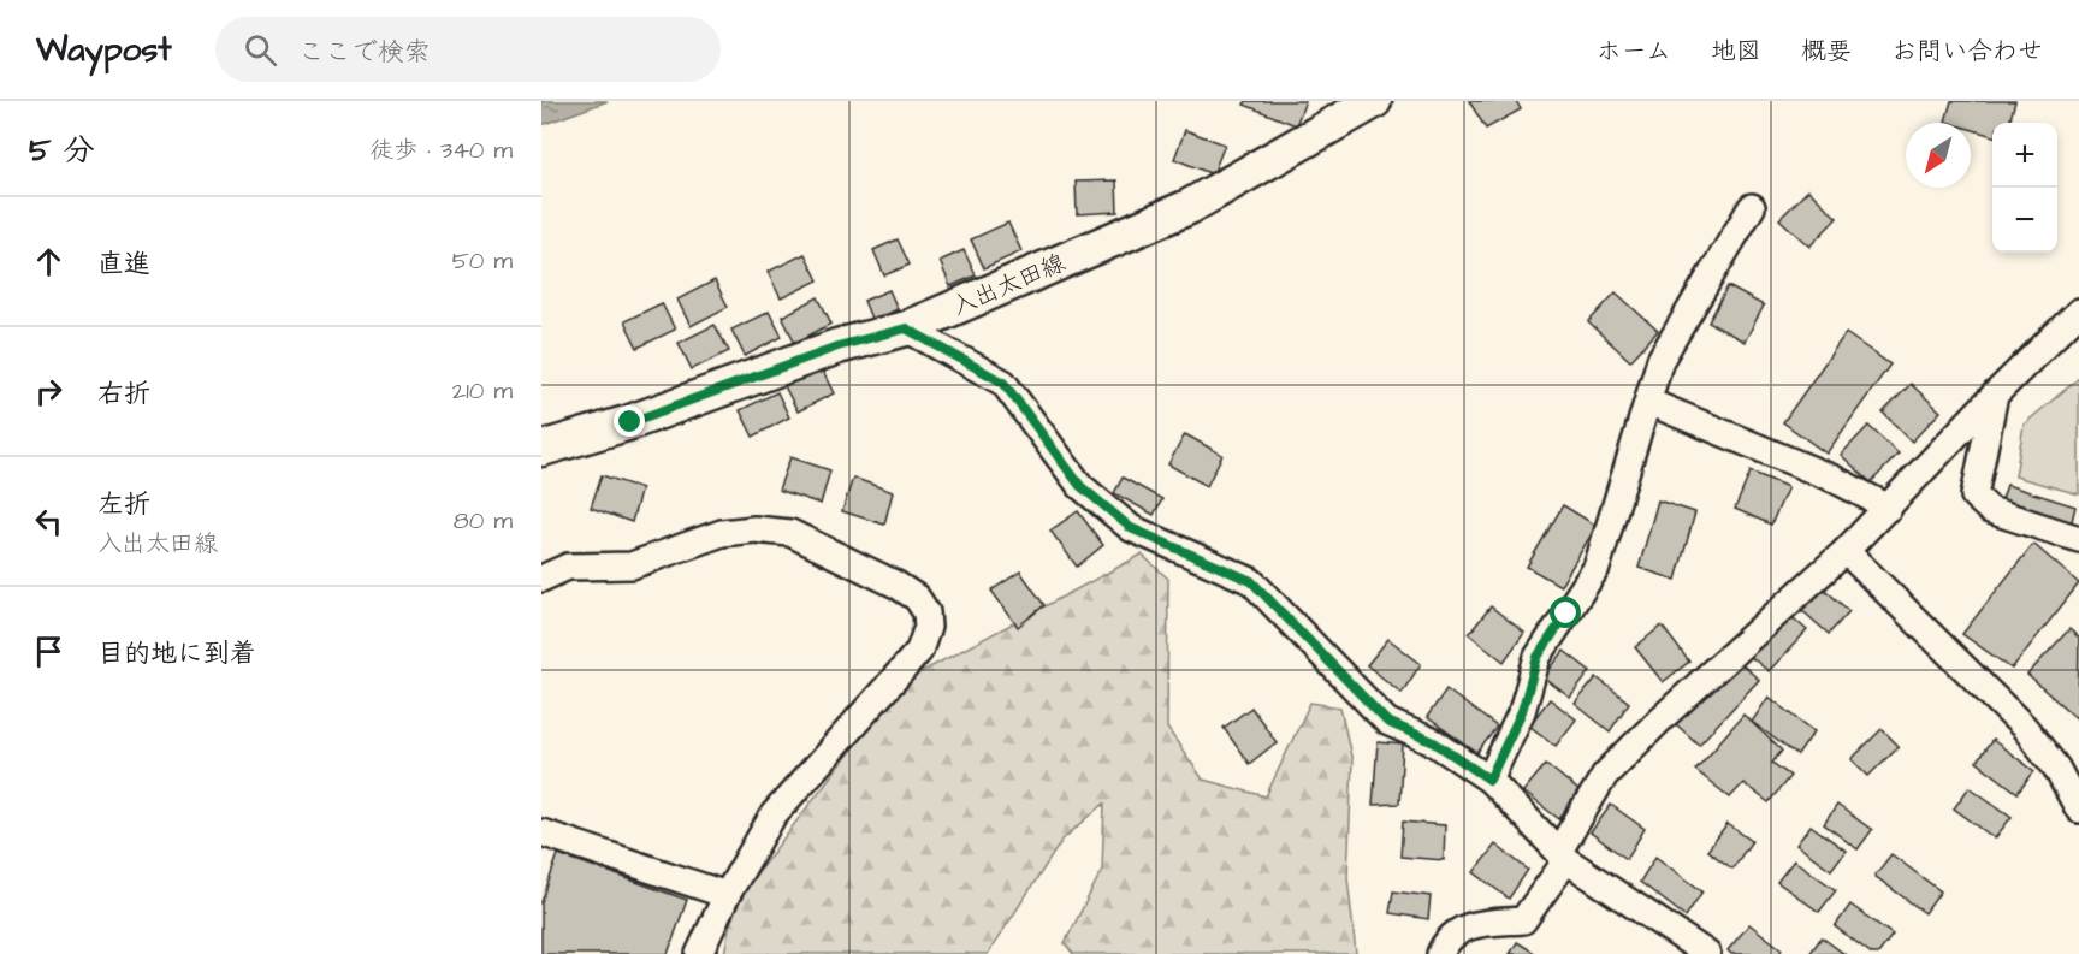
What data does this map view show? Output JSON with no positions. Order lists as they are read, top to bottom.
{
  "streets": {
    "main road": ["入出太田線"]
  },
  "north": "bottom left",
  "page": {
    "header": "Waypost",
    "search": "ここで検索",
    "nav": [
      "ホーム",
      "地図",
      "概要",
      "お問い合わせ"
    ],
    "heading": ["5 分", "徒歩 · 340 m"],
    "map_buttons": ["+", "−"],
    "list": [
      ["直進", "50 m"],
      ["右折", "210 m"],
      ["左折", "入出太田線", "80 m"],
      "目的地に到着"
    ]
  }
}
